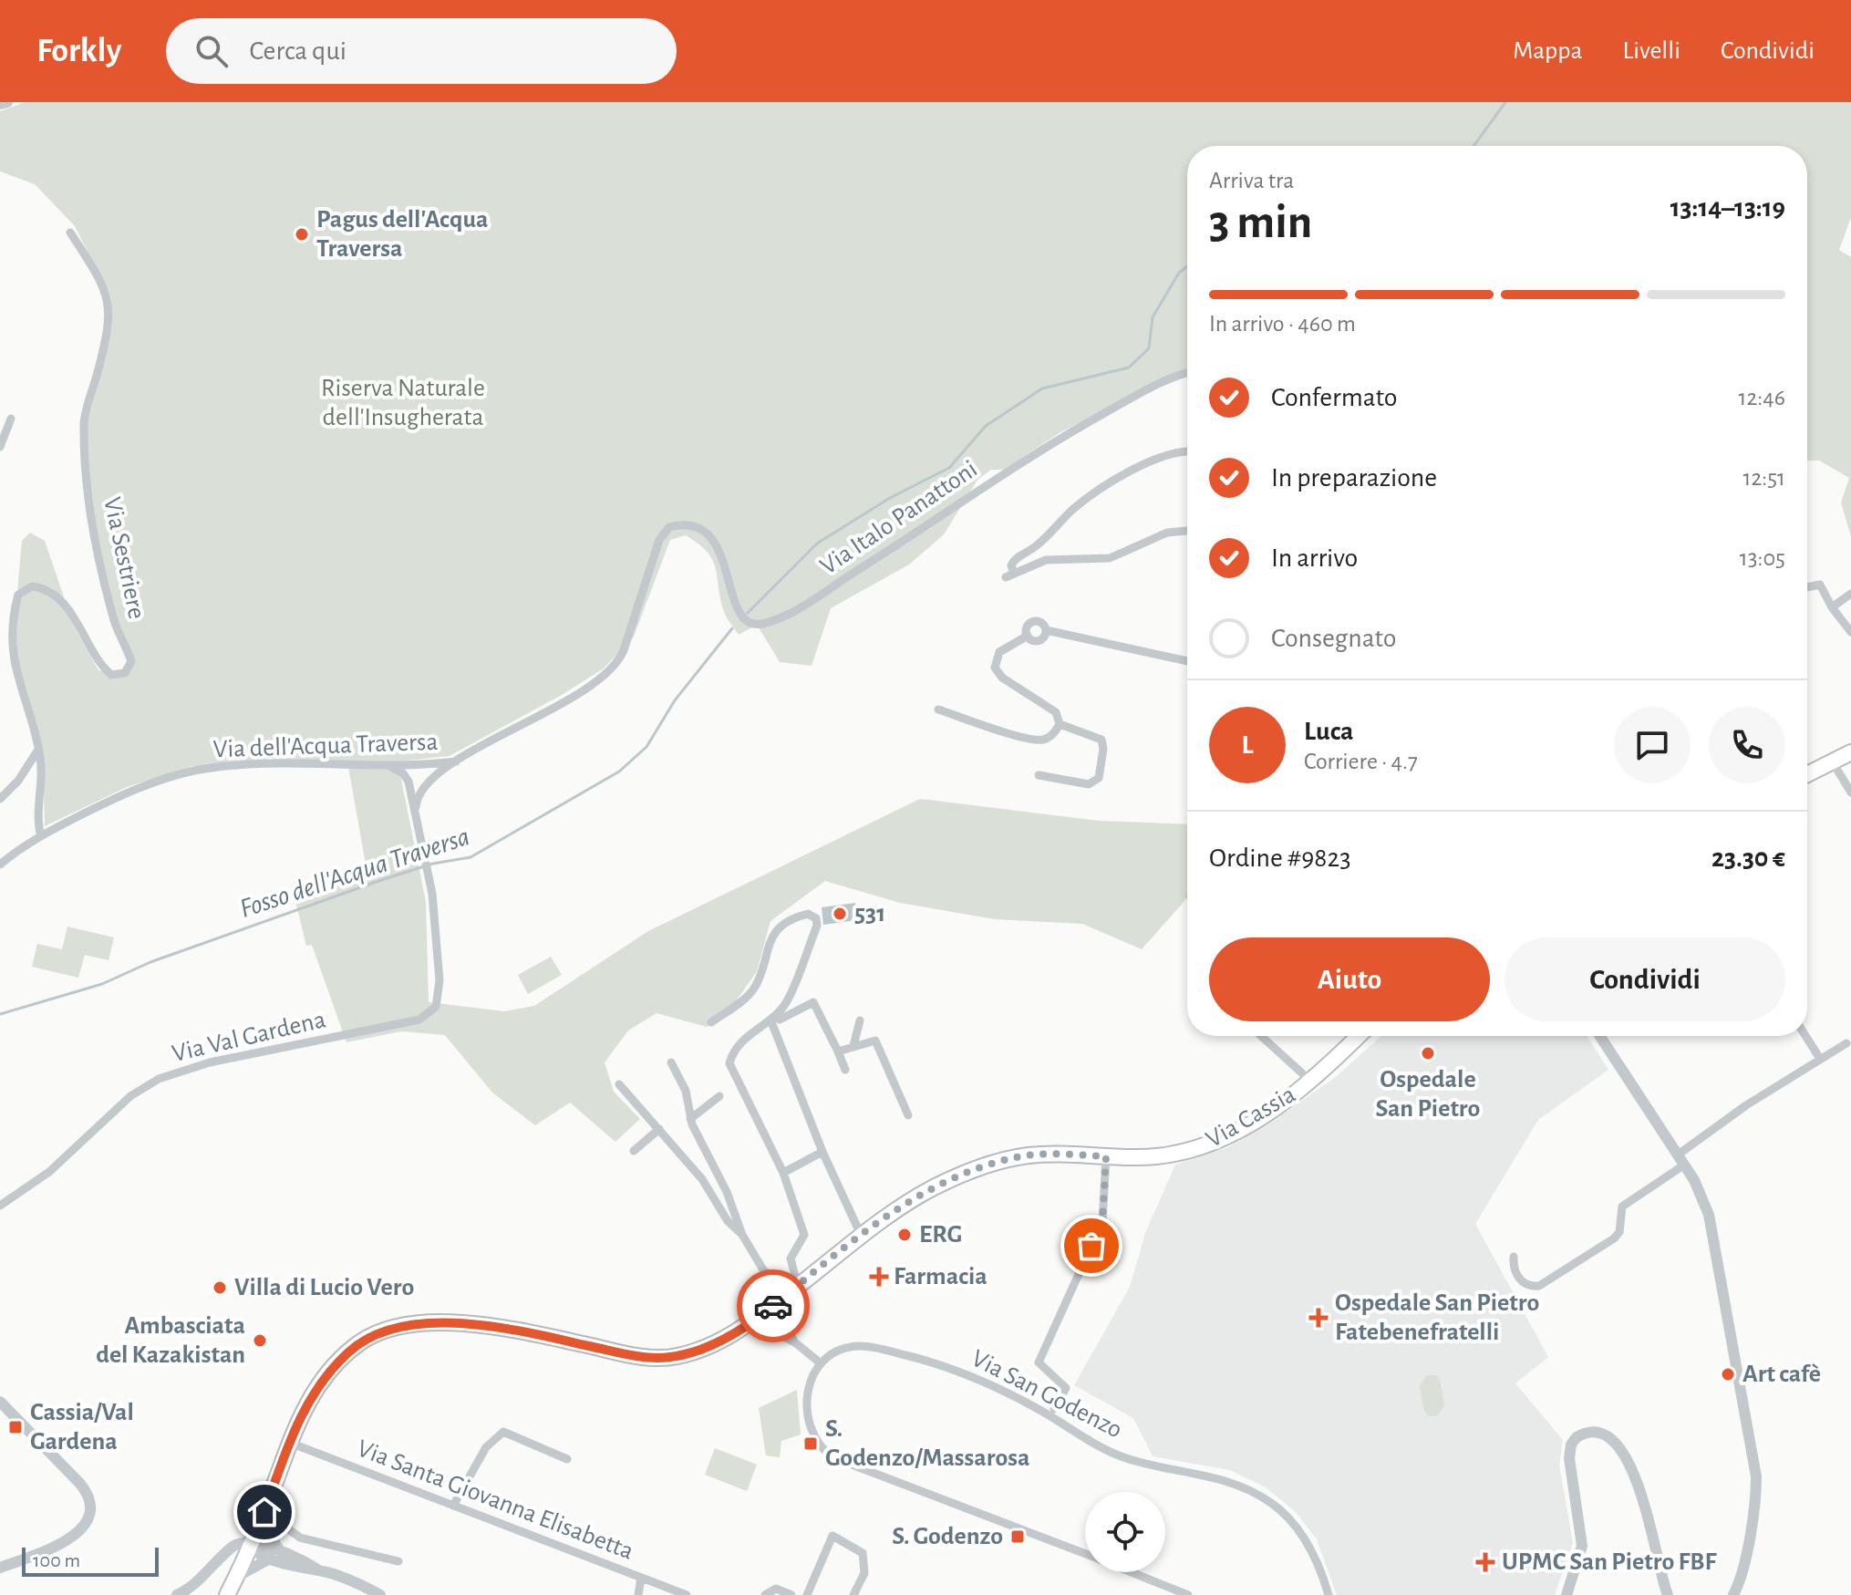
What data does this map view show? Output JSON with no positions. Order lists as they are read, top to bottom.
{
  "streets": {
    "main road": ["Via Cassia"],
    "street": [
      "Via Italo Panattoni",
      "Via Sestriere",
      "Via dell'Acqua Traversa",
      "Via Val Gardena",
      "Via San Godenzo",
      "Via Santa Giovanna Elisabetta"
    ]
  },
  "crossings": [
    ["Via Italo Panattoni", "Via dell'Acqua Traversa"],
    ["Via Sestriere", "Via dell'Acqua Traversa"],
    ["Via dell'Acqua Traversa", "Via Val Gardena"],
    ["Via Cassia", "Via Santa Giovanna Elisabetta"]
  ],
  "water": ["Fosso dell'Acqua Traversa"],
  "parks": ["Riserva Naturale dell'Insugherata"],
  "places": {
    "other": [
      "Pagus dell'Acqua Traversa",
      "531",
      "Ospedale San Pietro",
      "ERG",
      "Villa di Lucio Vero",
      "Ambasciata del Kazakistan",
      "Art cafè"
    ],
    "health": ["Farmacia", "Ospedale San Pietro Fatebenefratelli", "UPMC San Pietro FBF"],
    "transit": ["Cassia/Val Gardena", "S. Godenzo/Massarosa", "S. Godenzo"]
  },
  "scale_bar": "100 m",
  "page": {
    "header": "Forkly",
    "search": "Cerca qui",
    "nav": ["Mappa", "Livelli", "Condividi"],
    "heading": ["3 min", "Arriva tra", "13:14–13:19"],
    "panel": [
      "Luca",
      "Corriere · 4.7",
      "Ordine #9823",
      "23.30 €"
    ],
    "bar": "In arrivo · 460 m",
    "list": [
      ["Confermato", "12:46"],
      ["In preparazione", "12:51"],
      ["In arrivo", "13:05"],
      "Consegnato"
    ],
    "round": "L",
    "buttons": ["Aiuto", "Condividi"],
    "scale": "100 m"
  }
}
